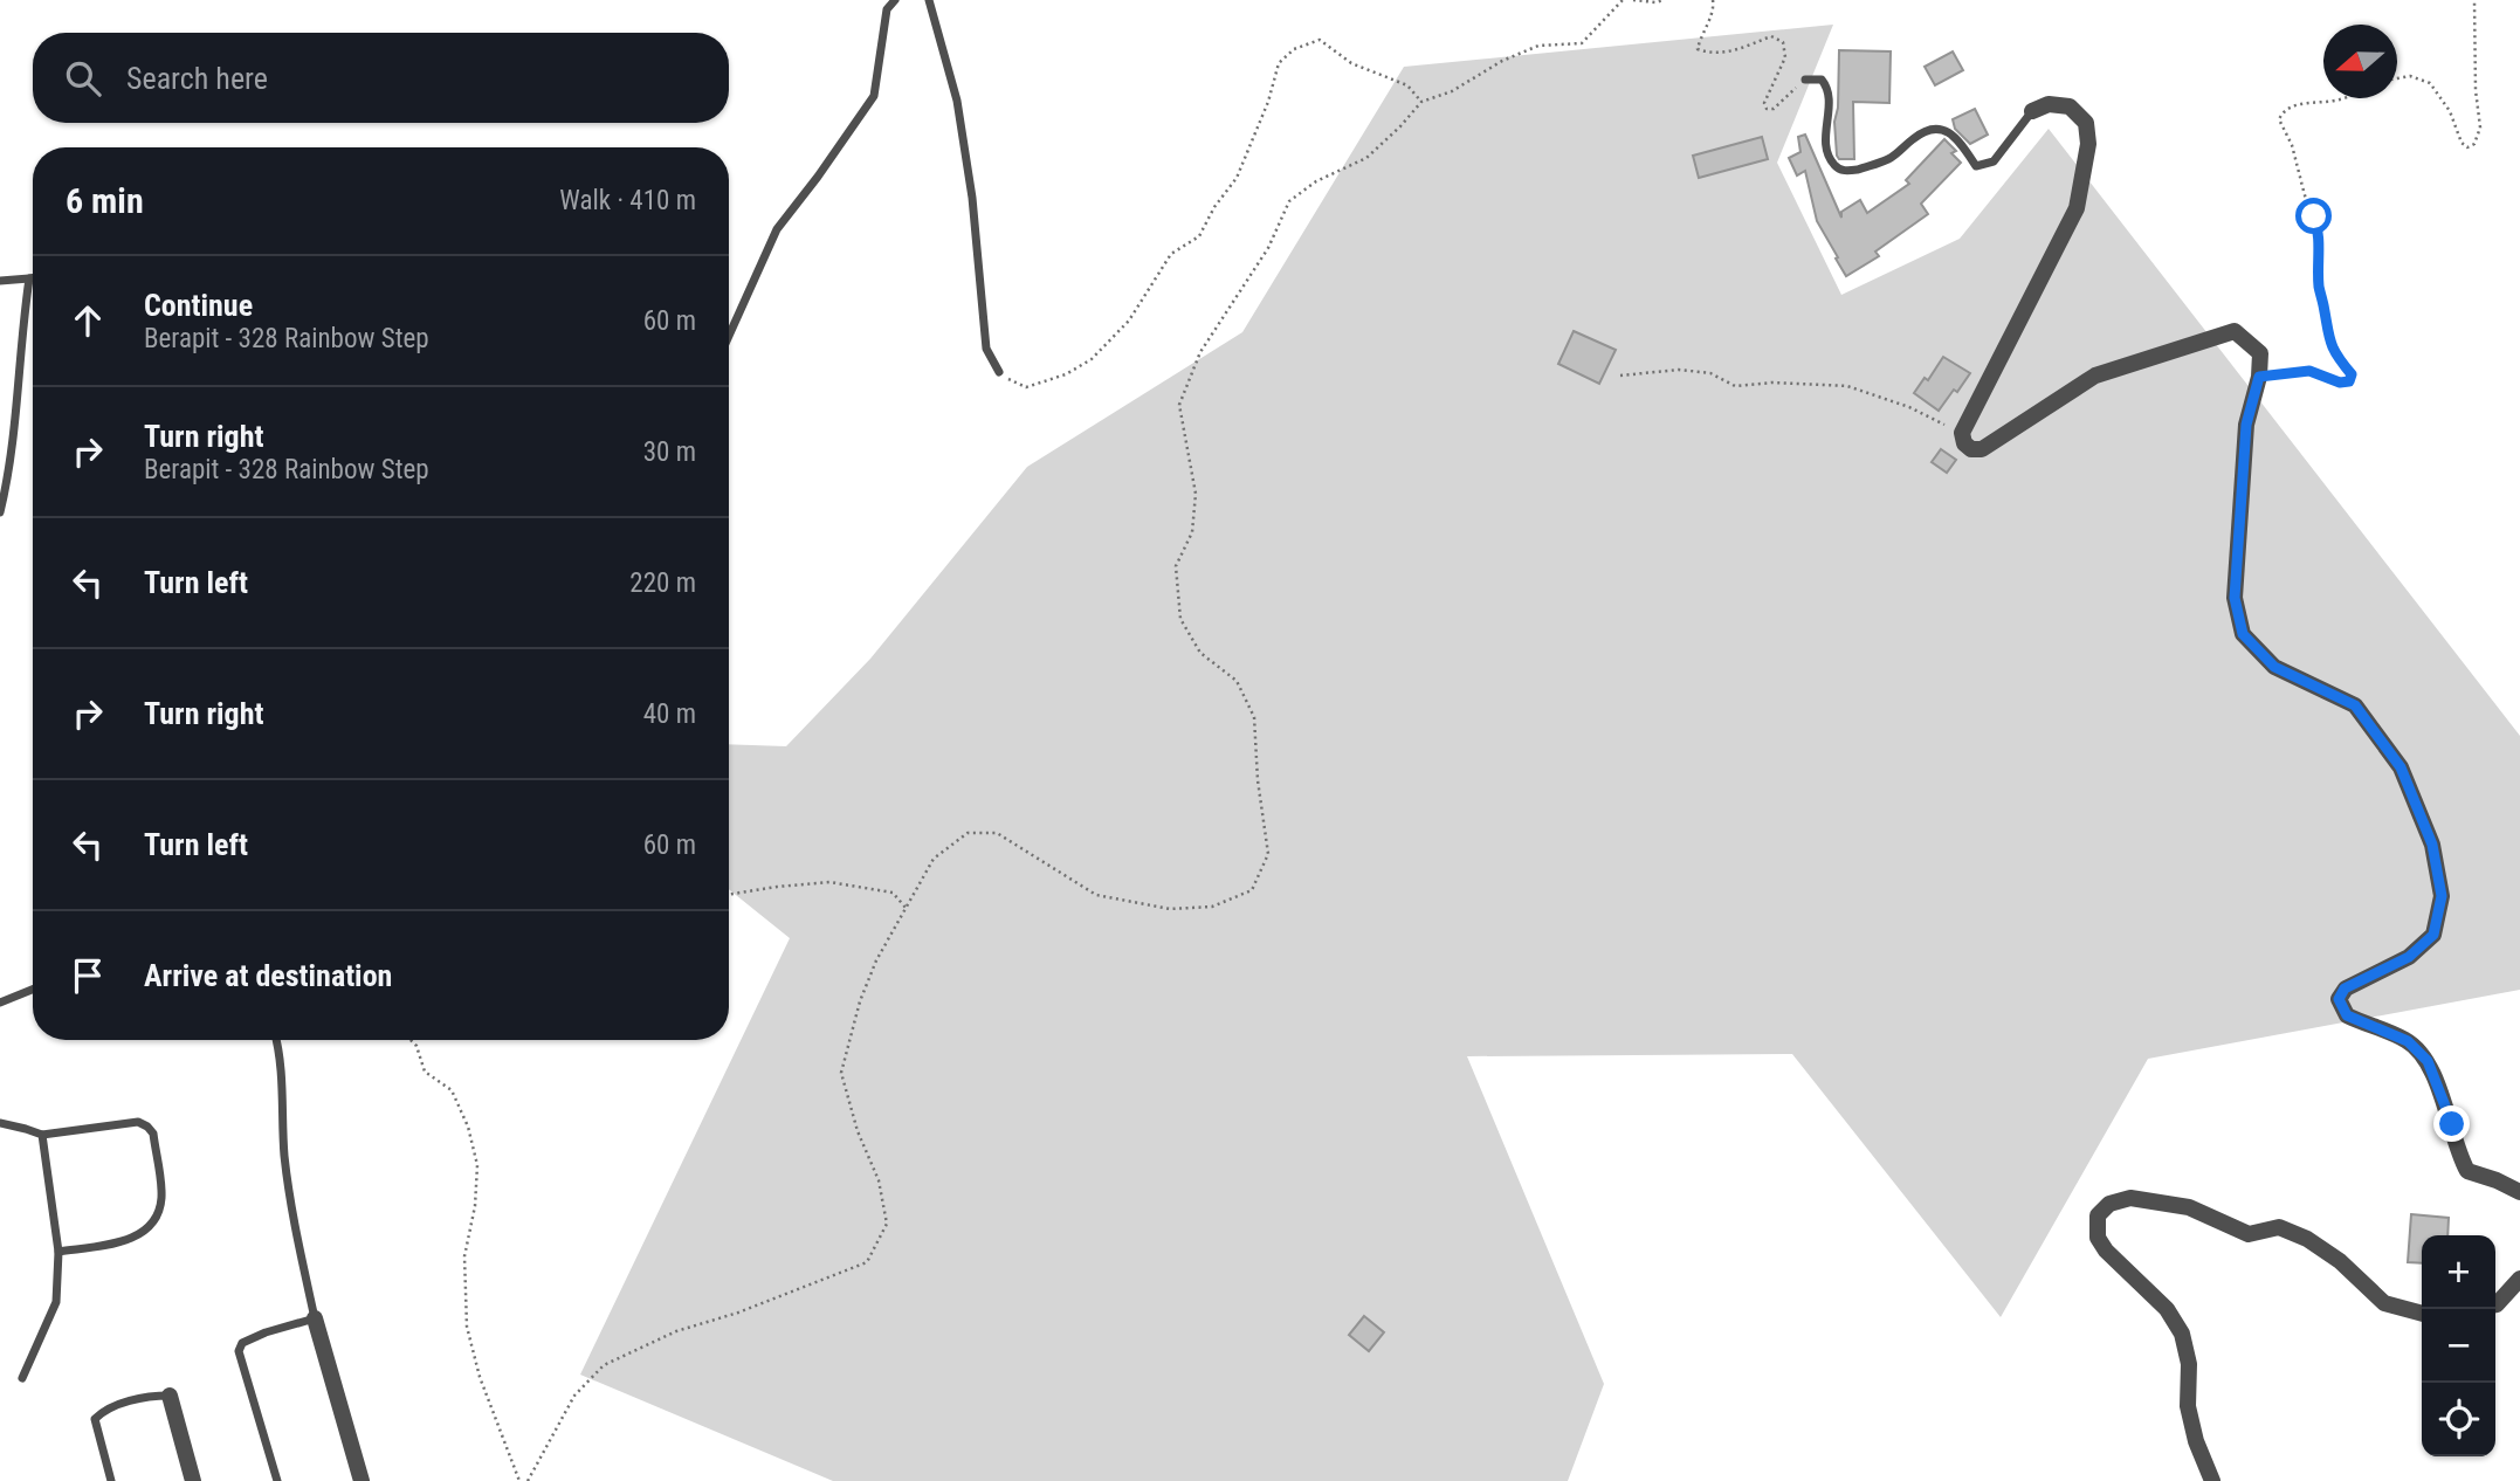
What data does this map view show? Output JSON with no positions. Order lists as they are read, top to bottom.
{
  "north": "left",
  "page": {
    "search": "Search here",
    "heading": ["6 min", "Walk · 410 m"],
    "list": [
      ["Continue", "Berapit - 328 Rainbow Step", "60 m"],
      ["Turn right", "Berapit - 328 Rainbow Step", "30 m"],
      ["Turn left", "220 m"],
      ["Turn right", "40 m"],
      ["Turn left", "60 m"],
      "Arrive at destination"
    ],
    "map_buttons": ["+", "−"]
  }
}
